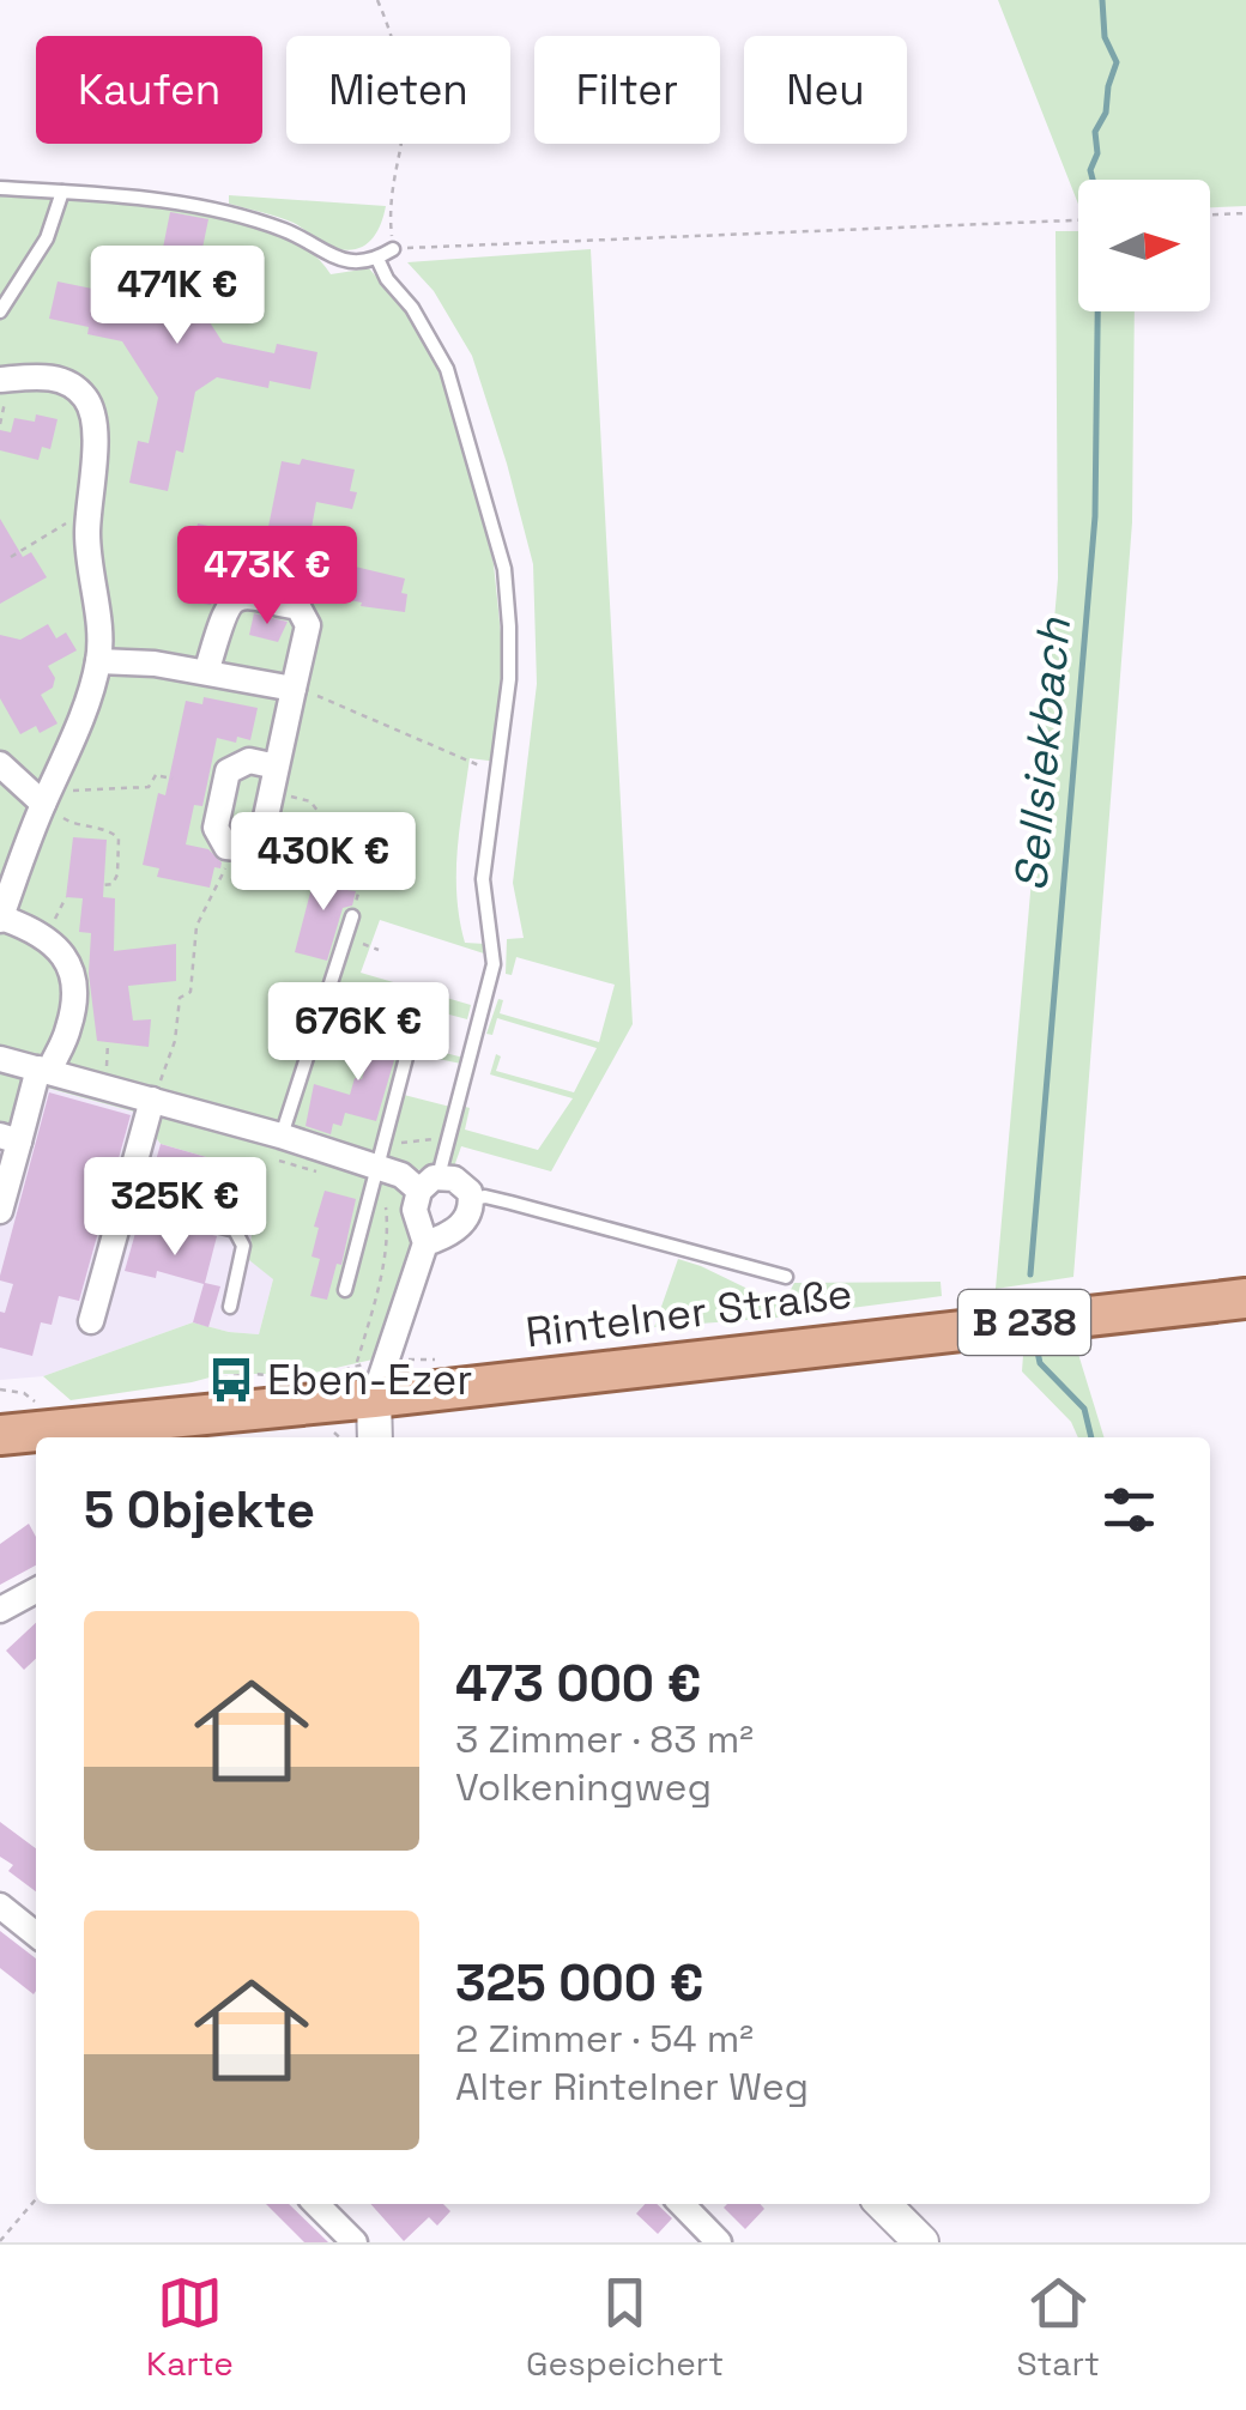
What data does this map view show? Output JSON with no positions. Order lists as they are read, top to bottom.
{
  "streets": {
    "main road": ["Rintelner Straße", "B 238"]
  },
  "water": ["Sellsiekbach"],
  "places": {
    "bus stop": ["Eben-Ezer"]
  },
  "north": "right",
  "page": {
    "chip": [
      "Kaufen",
      "Mieten",
      "Filter",
      "Neu"
    ],
    "price": [
      "471K €",
      "473K €",
      "430K €",
      "676K €",
      "325K €"
    ],
    "heading": "5 Objekte",
    "list": [
      {
        "name": "473 000 €",
        "note": "3 Zimmer · 83 m² · Volkeningweg"
      },
      {
        "name": "325 000 €",
        "note": "2 Zimmer · 54 m² · Alter Rintelner Weg"
      }
    ],
    "tabs": ["Karte", "Gespeichert", "Start"]
  }
}
